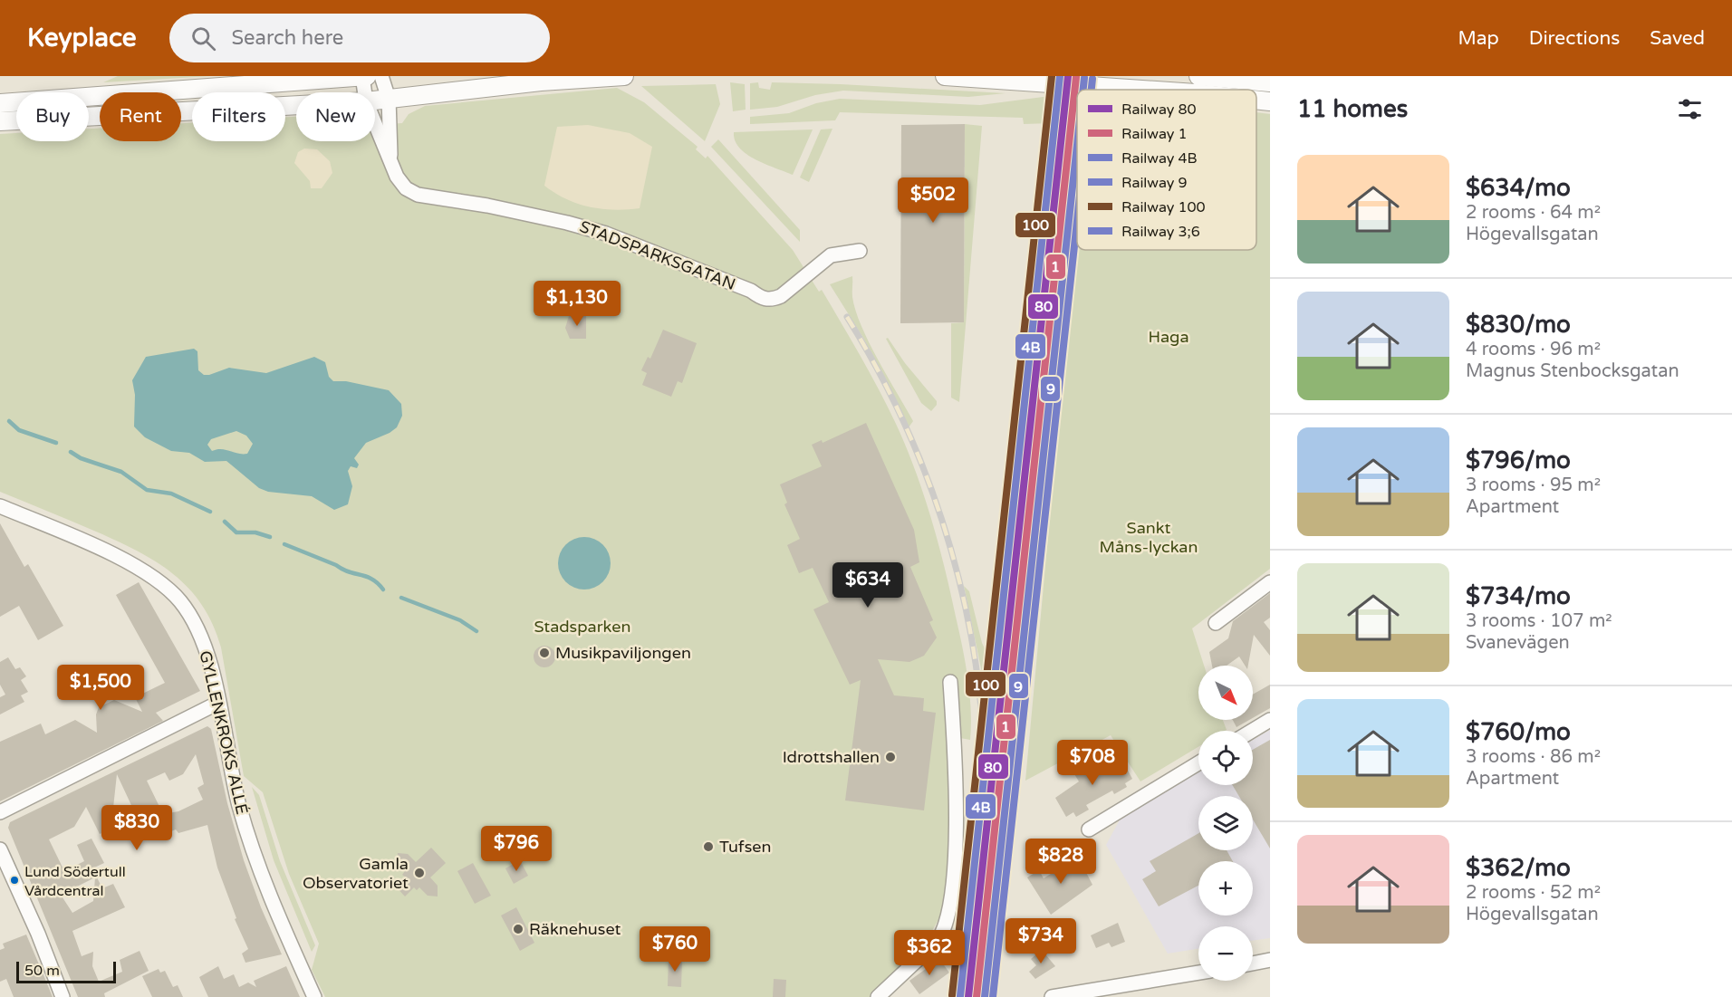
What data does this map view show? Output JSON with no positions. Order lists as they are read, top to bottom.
{
  "streets": {
    "street": ["STADSPARKSGATAN", "GYLLENKROKS ALLÉ"]
  },
  "parks": ["Haga", "Sankt Måns-lyckan", "Stadsparken"],
  "places": [
    "Musikpaviljongen",
    "Idrottshallen",
    "Tufsen",
    "Gamla Observatoriet",
    "Lund Södertull Vårdcentral",
    "Räknehuset"
  ],
  "lines": [
    "rail line 80",
    "rail line 4B",
    "rail line 100",
    "rail line 1",
    "rail line 9",
    "rail line 3;6"
  ],
  "legend": [
    "Railway 80",
    "Railway 1",
    "Railway 4B",
    "Railway 9",
    "Railway 100",
    "Railway 3;6"
  ],
  "scale_bar": "50 m",
  "north": "bottom right",
  "page": {
    "header": "Keyplace",
    "search": "Search here",
    "nav": ["Map", "Directions", "Saved"],
    "heading": "11 homes",
    "chip": [
      "Buy",
      "Rent",
      "Filters",
      "New"
    ],
    "list": [
      {
        "name": "$634/mo",
        "note": "2 rooms · 64 m² · Högevallsgatan"
      },
      {
        "name": "$830/mo",
        "note": "4 rooms · 96 m² · Magnus Stenbocksgatan"
      },
      {
        "name": "$796/mo",
        "note": "3 rooms · 95 m² · Apartment"
      },
      {
        "name": "$734/mo",
        "note": "3 rooms · 107 m² · Svanevägen"
      },
      {
        "name": "$760/mo",
        "note": "3 rooms · 86 m² · Apartment"
      },
      {
        "name": "$362/mo",
        "note": "2 rooms · 52 m² · Högevallsgatan"
      }
    ],
    "price": [
      "$502",
      "$1,130",
      "$634",
      "$1,500",
      "$708",
      "$830",
      "$796",
      "$828",
      "$734",
      "$760",
      "$362"
    ],
    "map_buttons": ["+", "−"],
    "scale": "50 m"
  }
}
